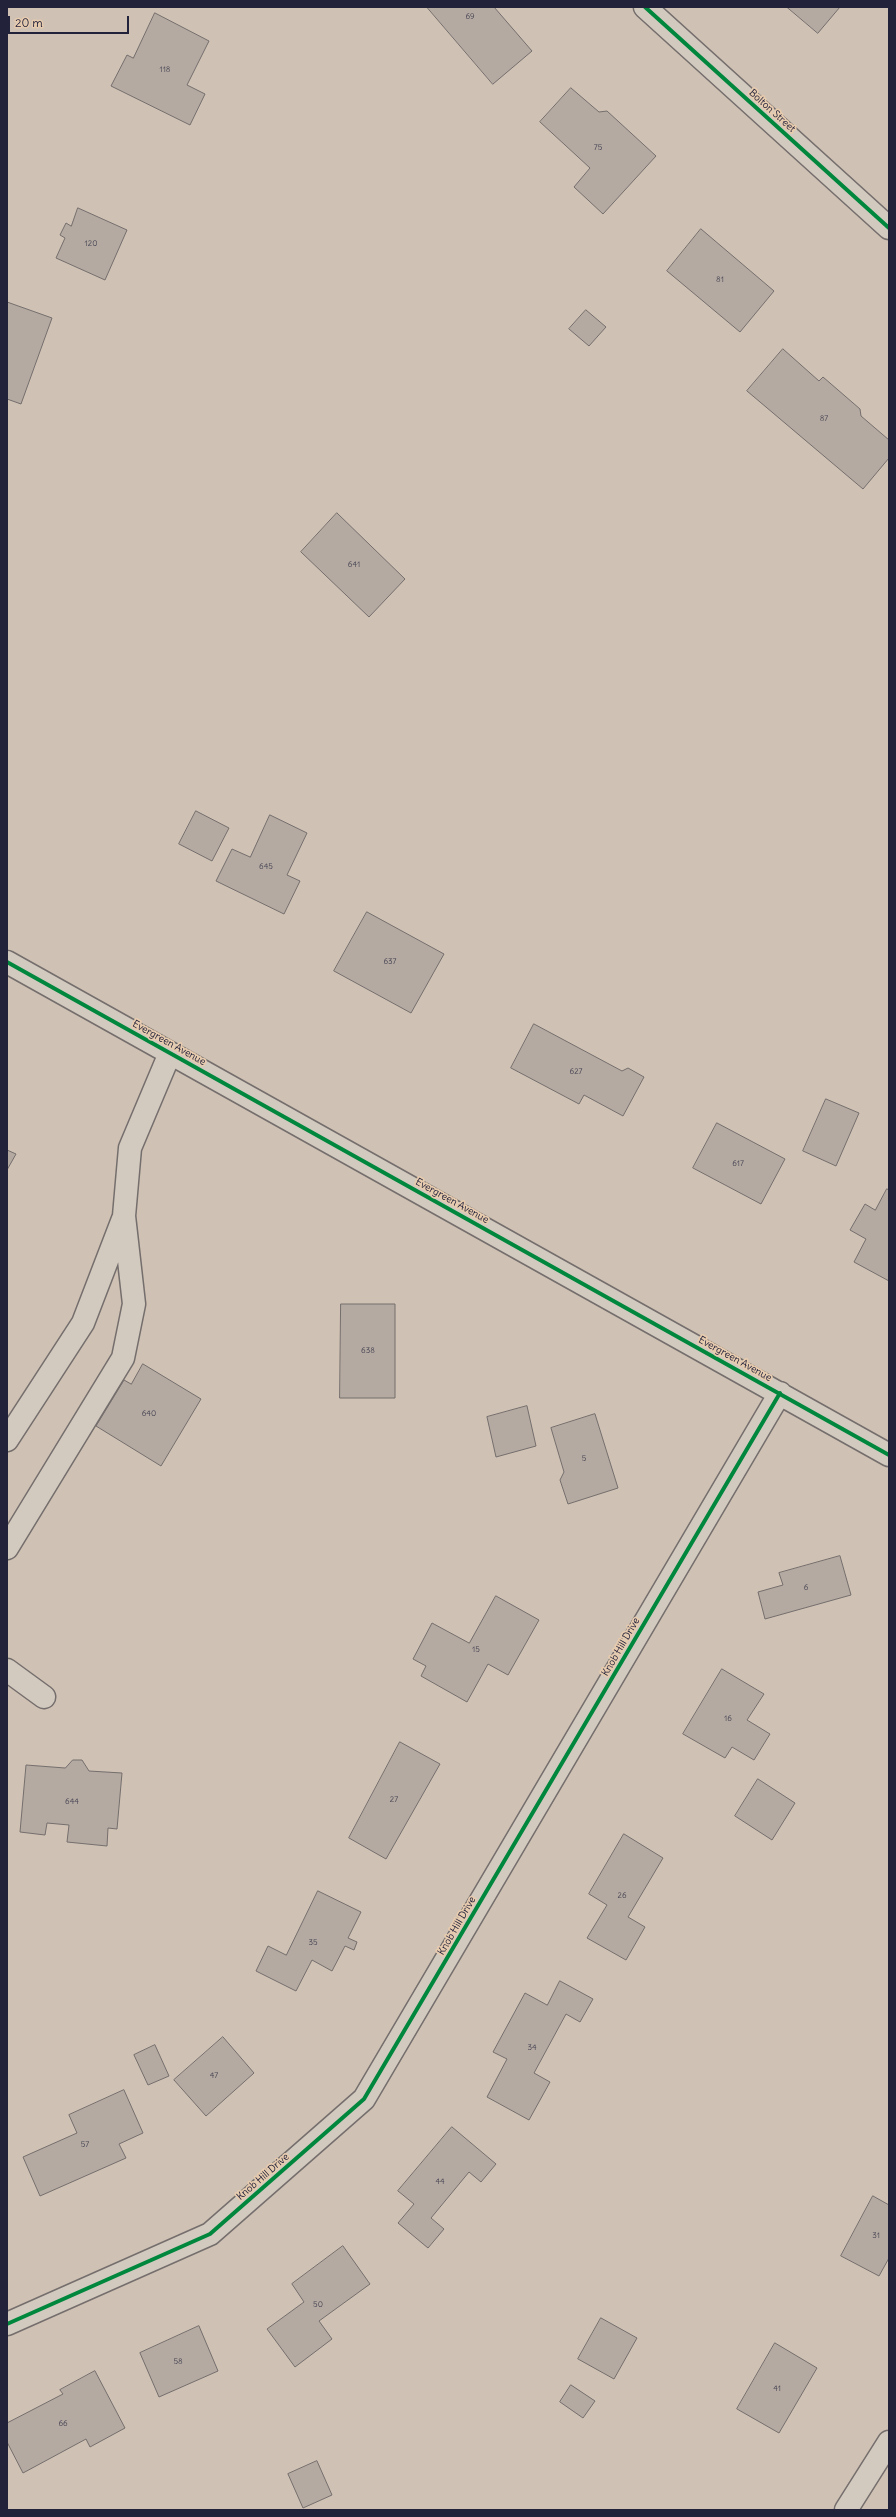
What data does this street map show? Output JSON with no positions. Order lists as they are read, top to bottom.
{
  "streets": {
    "street": ["Bolton Street", "Evergreen Avenue", "Knob Hill Drive"]
  },
  "crossings": [
    ["Evergreen Avenue", "Knob Hill Drive"]
  ],
  "house_numbers": [
    "69",
    "118",
    "75",
    "120",
    "81",
    "87",
    "641",
    "645",
    "637",
    "627",
    "617",
    "638",
    "640",
    "5",
    "6",
    "15",
    "16",
    "27",
    "644",
    "26",
    "35",
    "34",
    "47",
    "57",
    "44",
    "31",
    "50",
    "58",
    "41",
    "66"
  ],
  "scale_bar": "20 m"
}
